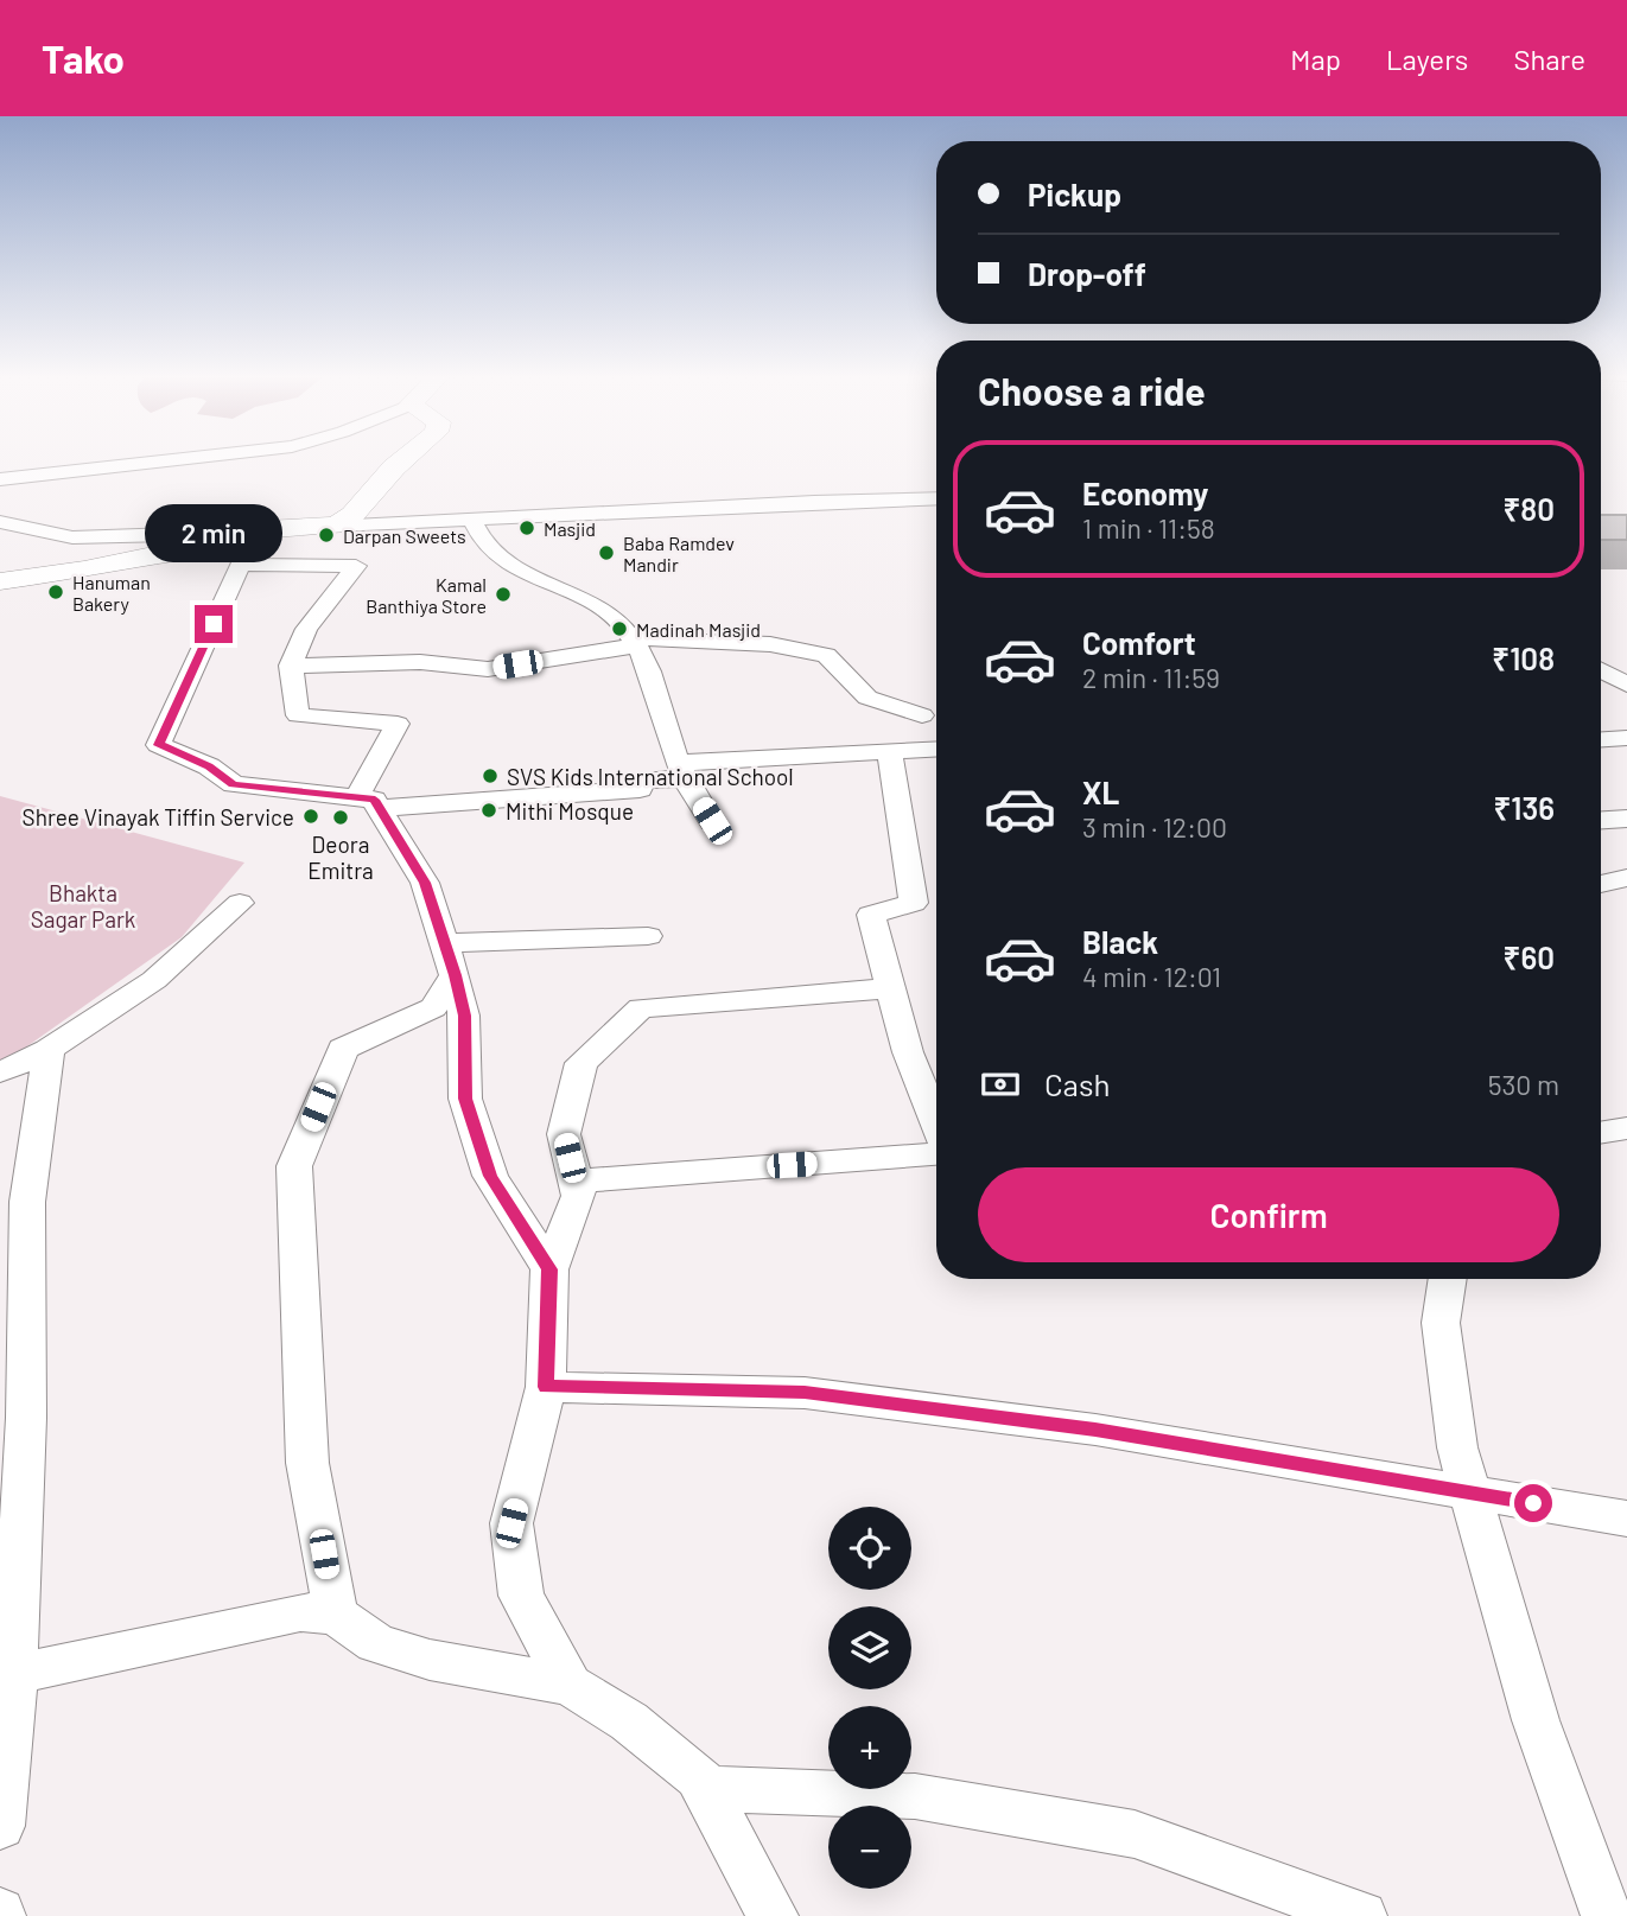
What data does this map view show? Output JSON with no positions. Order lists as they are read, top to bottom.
{
  "parks": ["Bhakta Sagar Park"],
  "places": [
    "Masjid",
    "Darpan Sweets",
    "Baba Ramdev Mandir",
    "Hanuman Bakery",
    "Kamal Banthiya Store",
    "Madinah Masjid",
    "SVS Kids International School",
    "Mithi Mosque",
    "Shree Vinayak Tiffin Service",
    "Deora Emitra"
  ],
  "page": {
    "header": "Tako",
    "nav": ["Map", "Layers", "Share"],
    "banner": ["Pickup", "Drop-off"],
    "heading": "Choose a ride",
    "list": [
      {
        "name": "Economy",
        "note": "1 min · 11:58",
        "value": "₹80"
      },
      {
        "name": "Comfort",
        "note": "2 min · 11:59",
        "value": "₹108"
      },
      {
        "name": "XL",
        "note": "3 min · 12:00",
        "value": "₹136"
      },
      {
        "name": "Black",
        "note": "4 min · 12:01",
        "value": "₹60"
      }
    ],
    "bubble": "2 min",
    "pay": ["Cash", "530 m"],
    "buttons": "Confirm",
    "map_buttons": ["+", "−"]
  }
}
